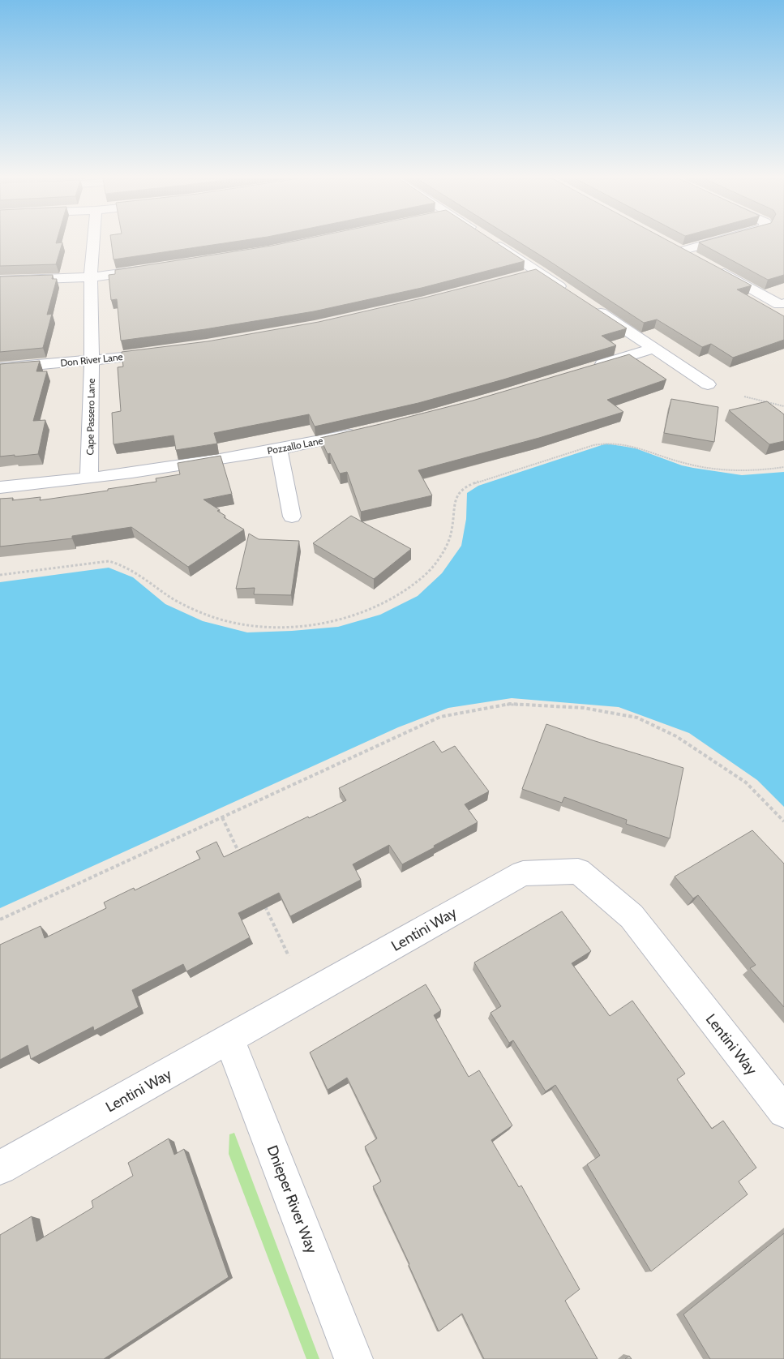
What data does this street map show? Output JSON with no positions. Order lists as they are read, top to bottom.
{
  "streets": {
    "street": [
      "Don River Lane",
      "Cape Passero Lane",
      "Pozzallo Lane",
      "Lentini Way",
      "Dnieper River Way"
    ]
  },
  "crossings": [
    ["Don River Lane", "Cape Passero Lane"],
    ["Cape Passero Lane", "Pozzallo Lane"],
    ["Lentini Way", "Dnieper River Way"]
  ]
}
